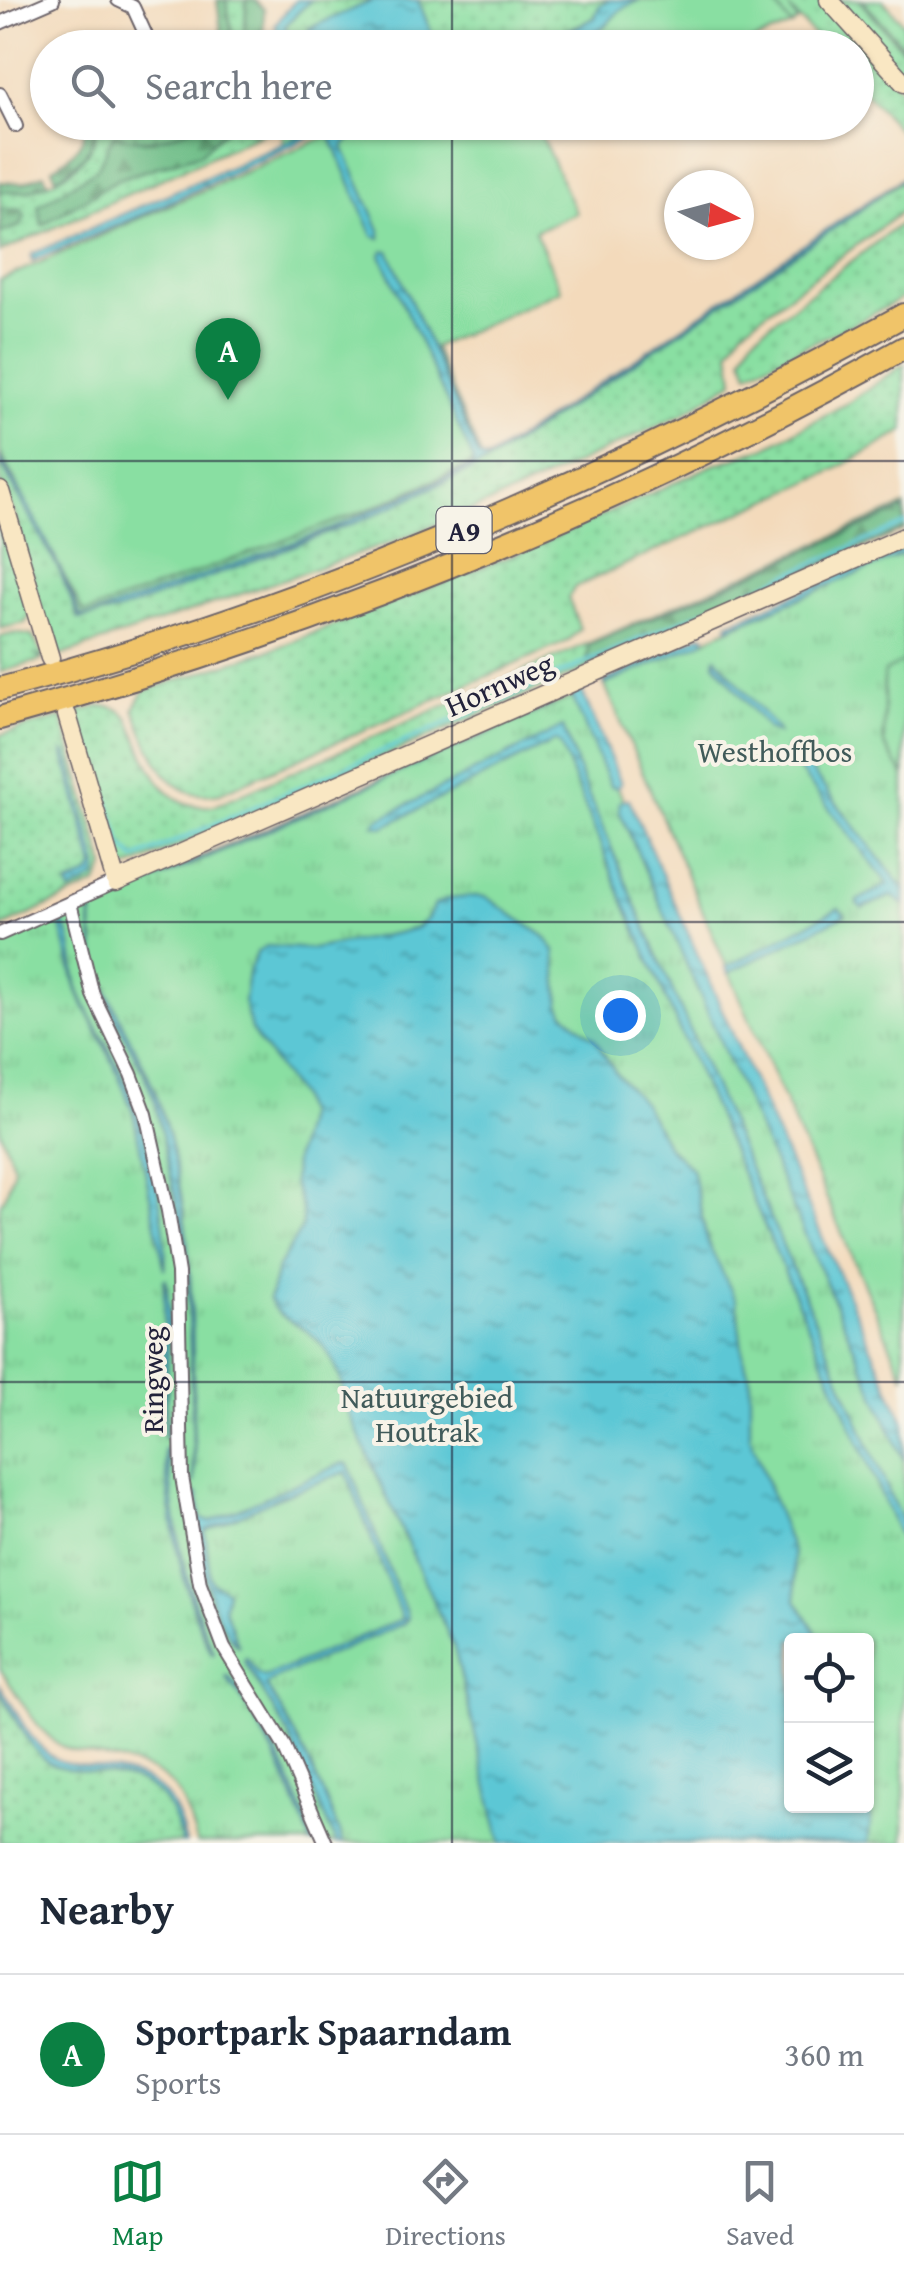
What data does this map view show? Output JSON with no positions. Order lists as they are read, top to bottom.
{
  "streets": {
    "highway": ["A9"],
    "street": ["Hornweg", "Ringweg"]
  },
  "parks": ["Westhoffbos", "Natuurgebied Houtrak"],
  "north": "right",
  "page": {
    "search": "Search here",
    "pins": "A",
    "heading": "Nearby",
    "list": [
      {
        "mark": "A",
        "name": "Sportpark Spaarndam",
        "note": "Sports",
        "value": "360 m"
      }
    ],
    "nav": ["Map", "Directions", "Saved"]
  }
}
